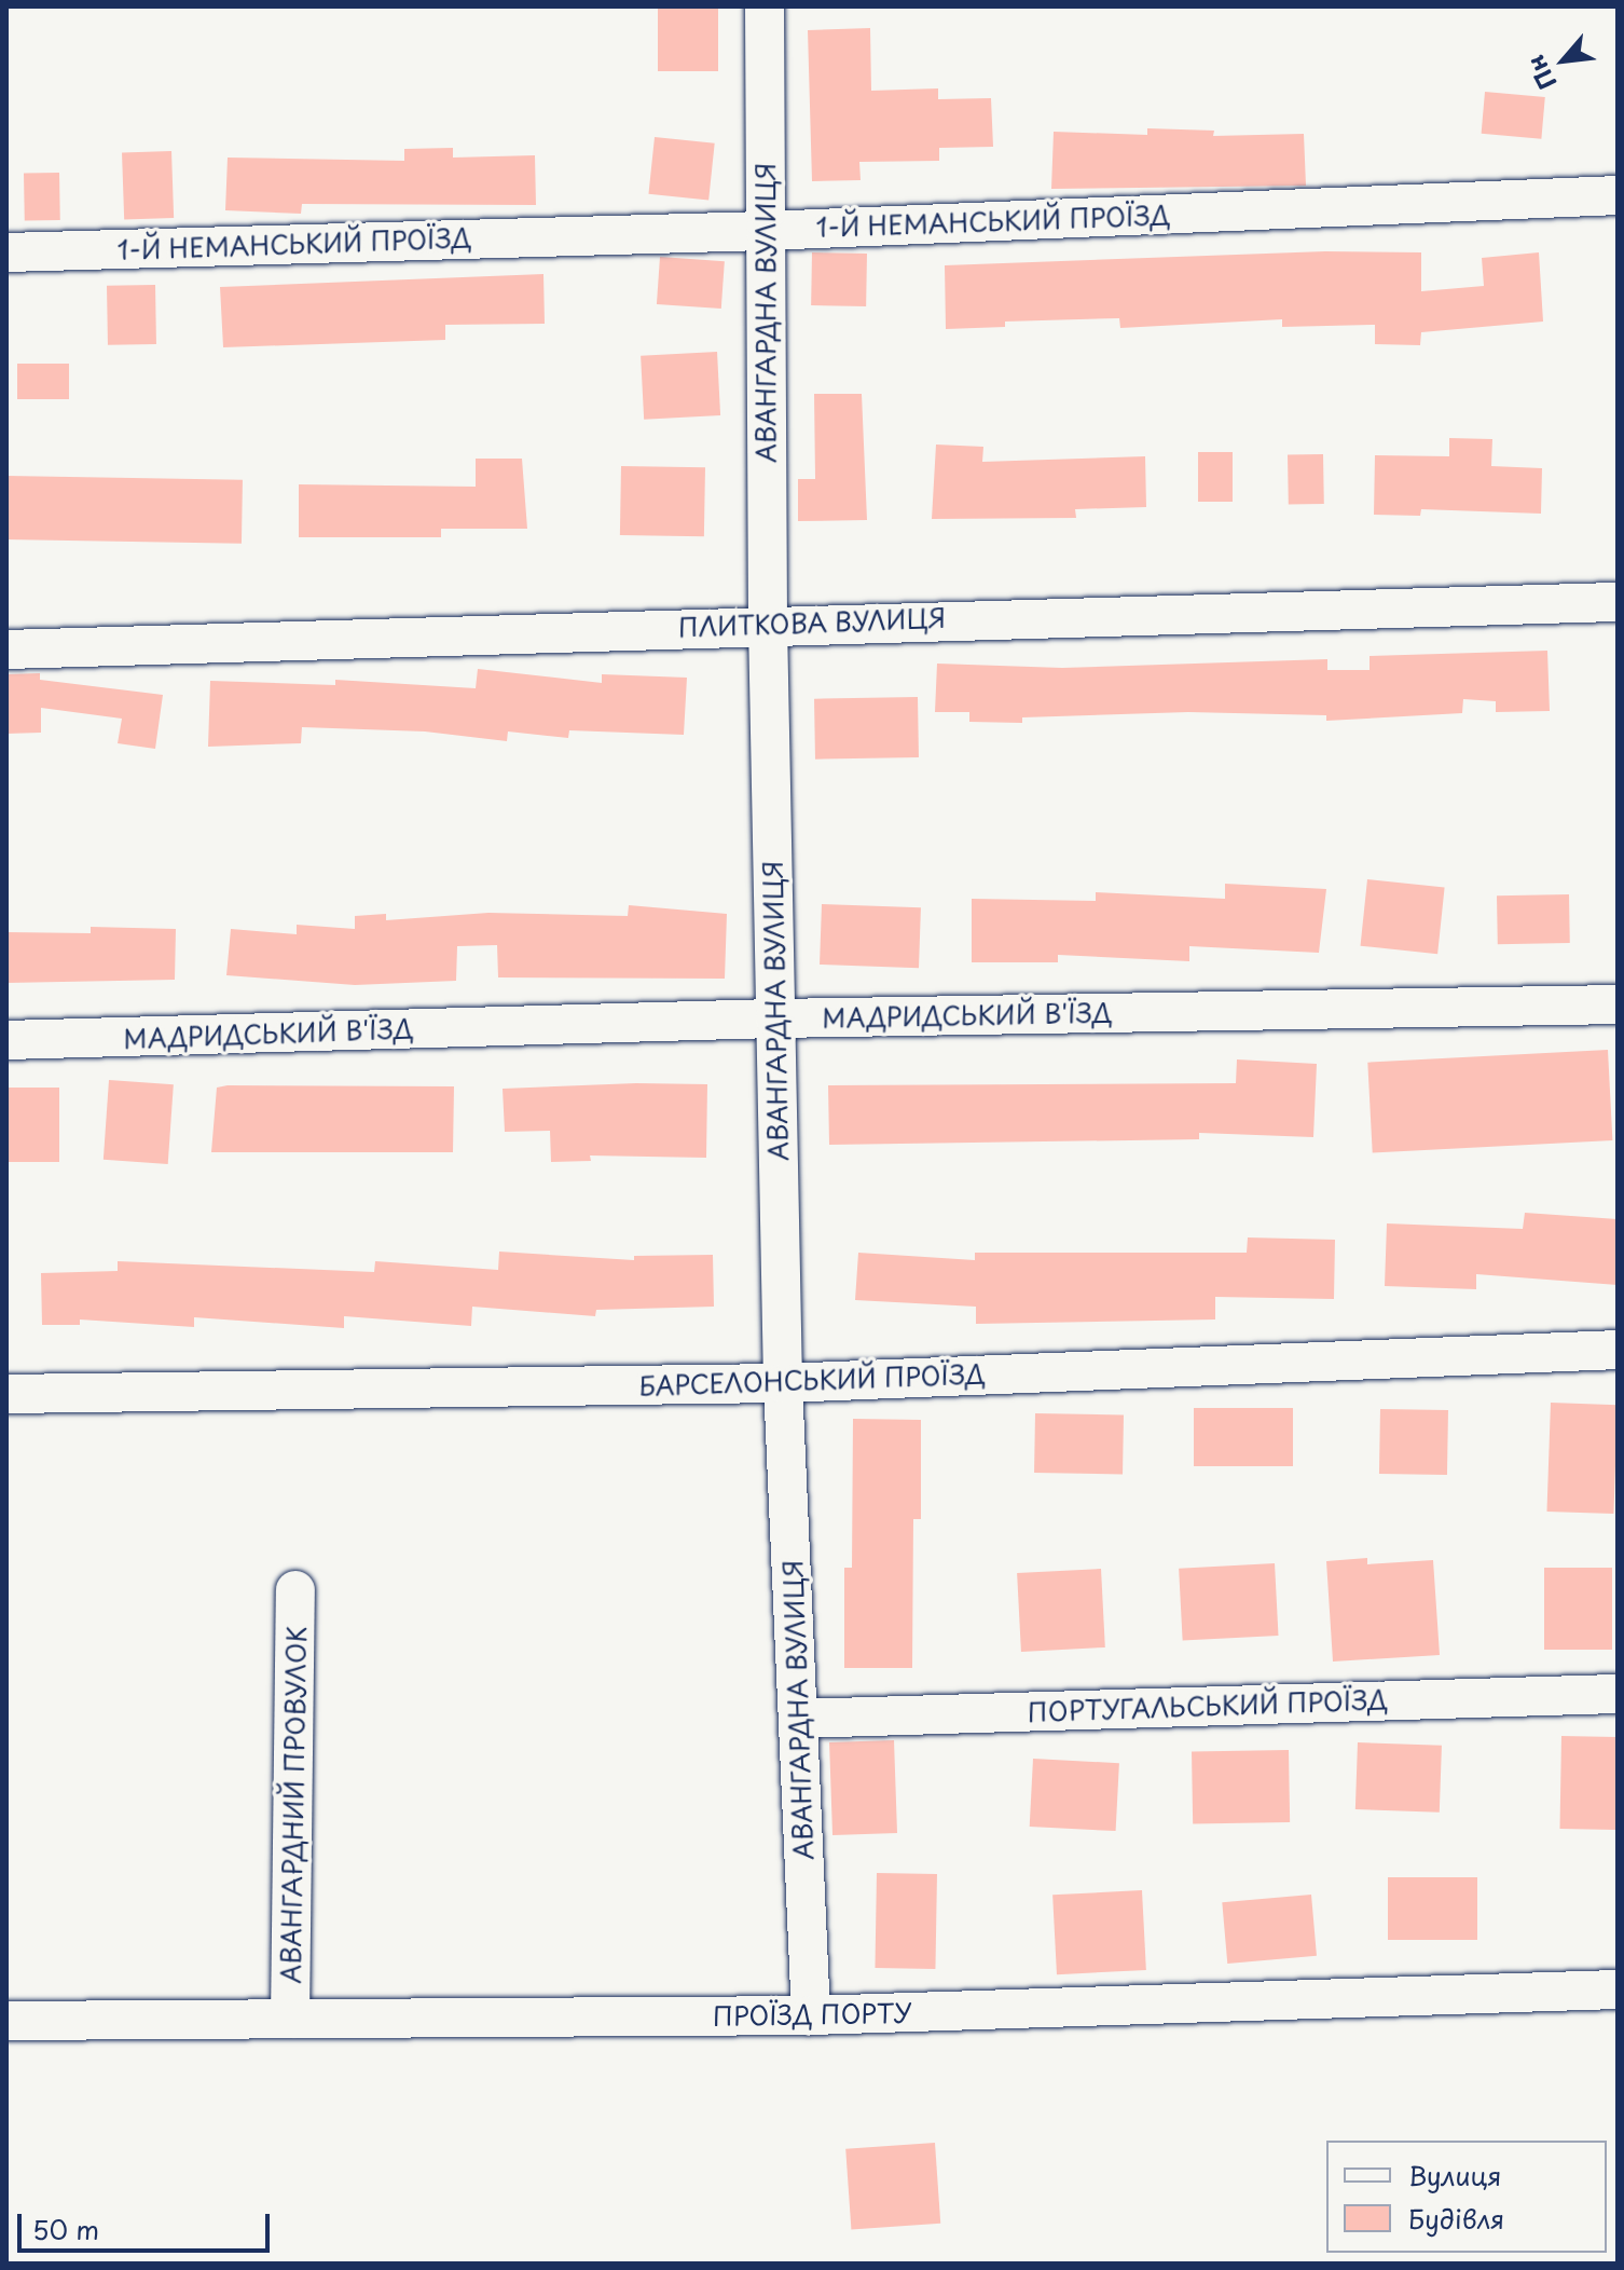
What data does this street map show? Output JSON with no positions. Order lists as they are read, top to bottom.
{
  "streets": {
    "street": [
      "1-Й НЕМАНСЬКИЙ ПРОЇЗД",
      "АВАНГАРДНА ВУЛИЦЯ",
      "ПЛИТКОВА ВУЛИЦЯ",
      "МАДРИДСЬКИЙ В'ЇЗД",
      "БАРСЕЛОНСЬКИЙ ПРОЇЗД",
      "ПОРТУГАЛЬСЬКИЙ ПРОЇЗД",
      "АВАНГАРДНИЙ ПРОВУЛОК",
      "ПРОЇЗД ПОРТУ"
    ]
  },
  "crossings": [
    ["1-Й НЕМАНСЬКИЙ ПРОЇЗД", "АВАНГАРДНА ВУЛИЦЯ"],
    ["АВАНГАРДНА ВУЛИЦЯ", "ПЛИТКОВА ВУЛИЦЯ"],
    ["АВАНГАРДНА ВУЛИЦЯ", "МАДРИДСЬКИЙ В'ЇЗД"],
    ["АВАНГАРДНА ВУЛИЦЯ", "БАРСЕЛОНСЬКИЙ ПРОЇЗД"],
    ["АВАНГАРДНА ВУЛИЦЯ", "ПОРТУГАЛЬСЬКИЙ ПРОЇЗД"],
    ["АВАНГАРДНА ВУЛИЦЯ", "ПРОЇЗД ПОРТУ"],
    ["АВАНГАРДНИЙ ПРОВУЛОК", "ПРОЇЗД ПОРТУ"]
  ],
  "legend": ["Вулиця", "Будівля"],
  "scale_bar": "50 m",
  "north": "bottom left"
}
